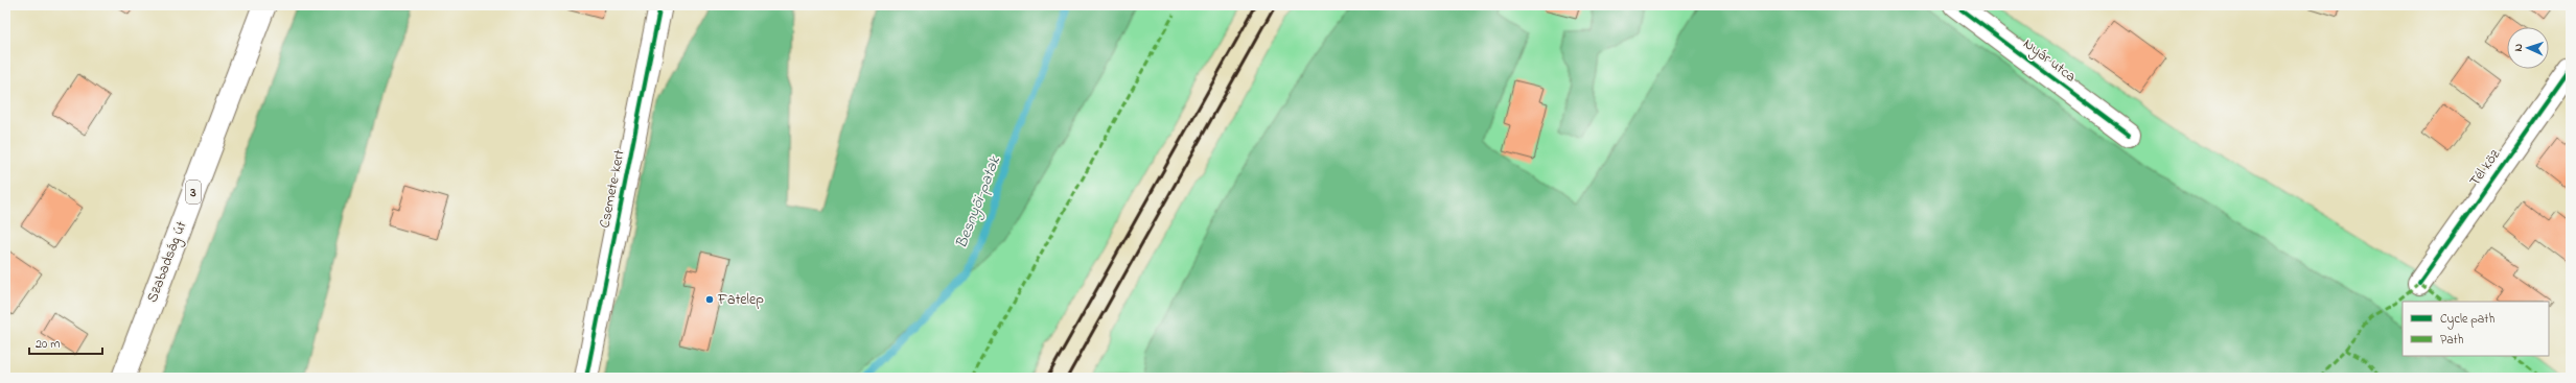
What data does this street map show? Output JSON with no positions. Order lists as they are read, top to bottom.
{
  "streets": {
    "street": [
      "Nyár utca",
      "Tél köz",
      "Csemete-kert",
      "3",
      "Szabadság út"
    ]
  },
  "water": ["Besnyői-patak"],
  "places": ["Fatelep"],
  "legend": ["Cycle path", "Path"],
  "scale_bar": "20 m",
  "north": "left"
}
